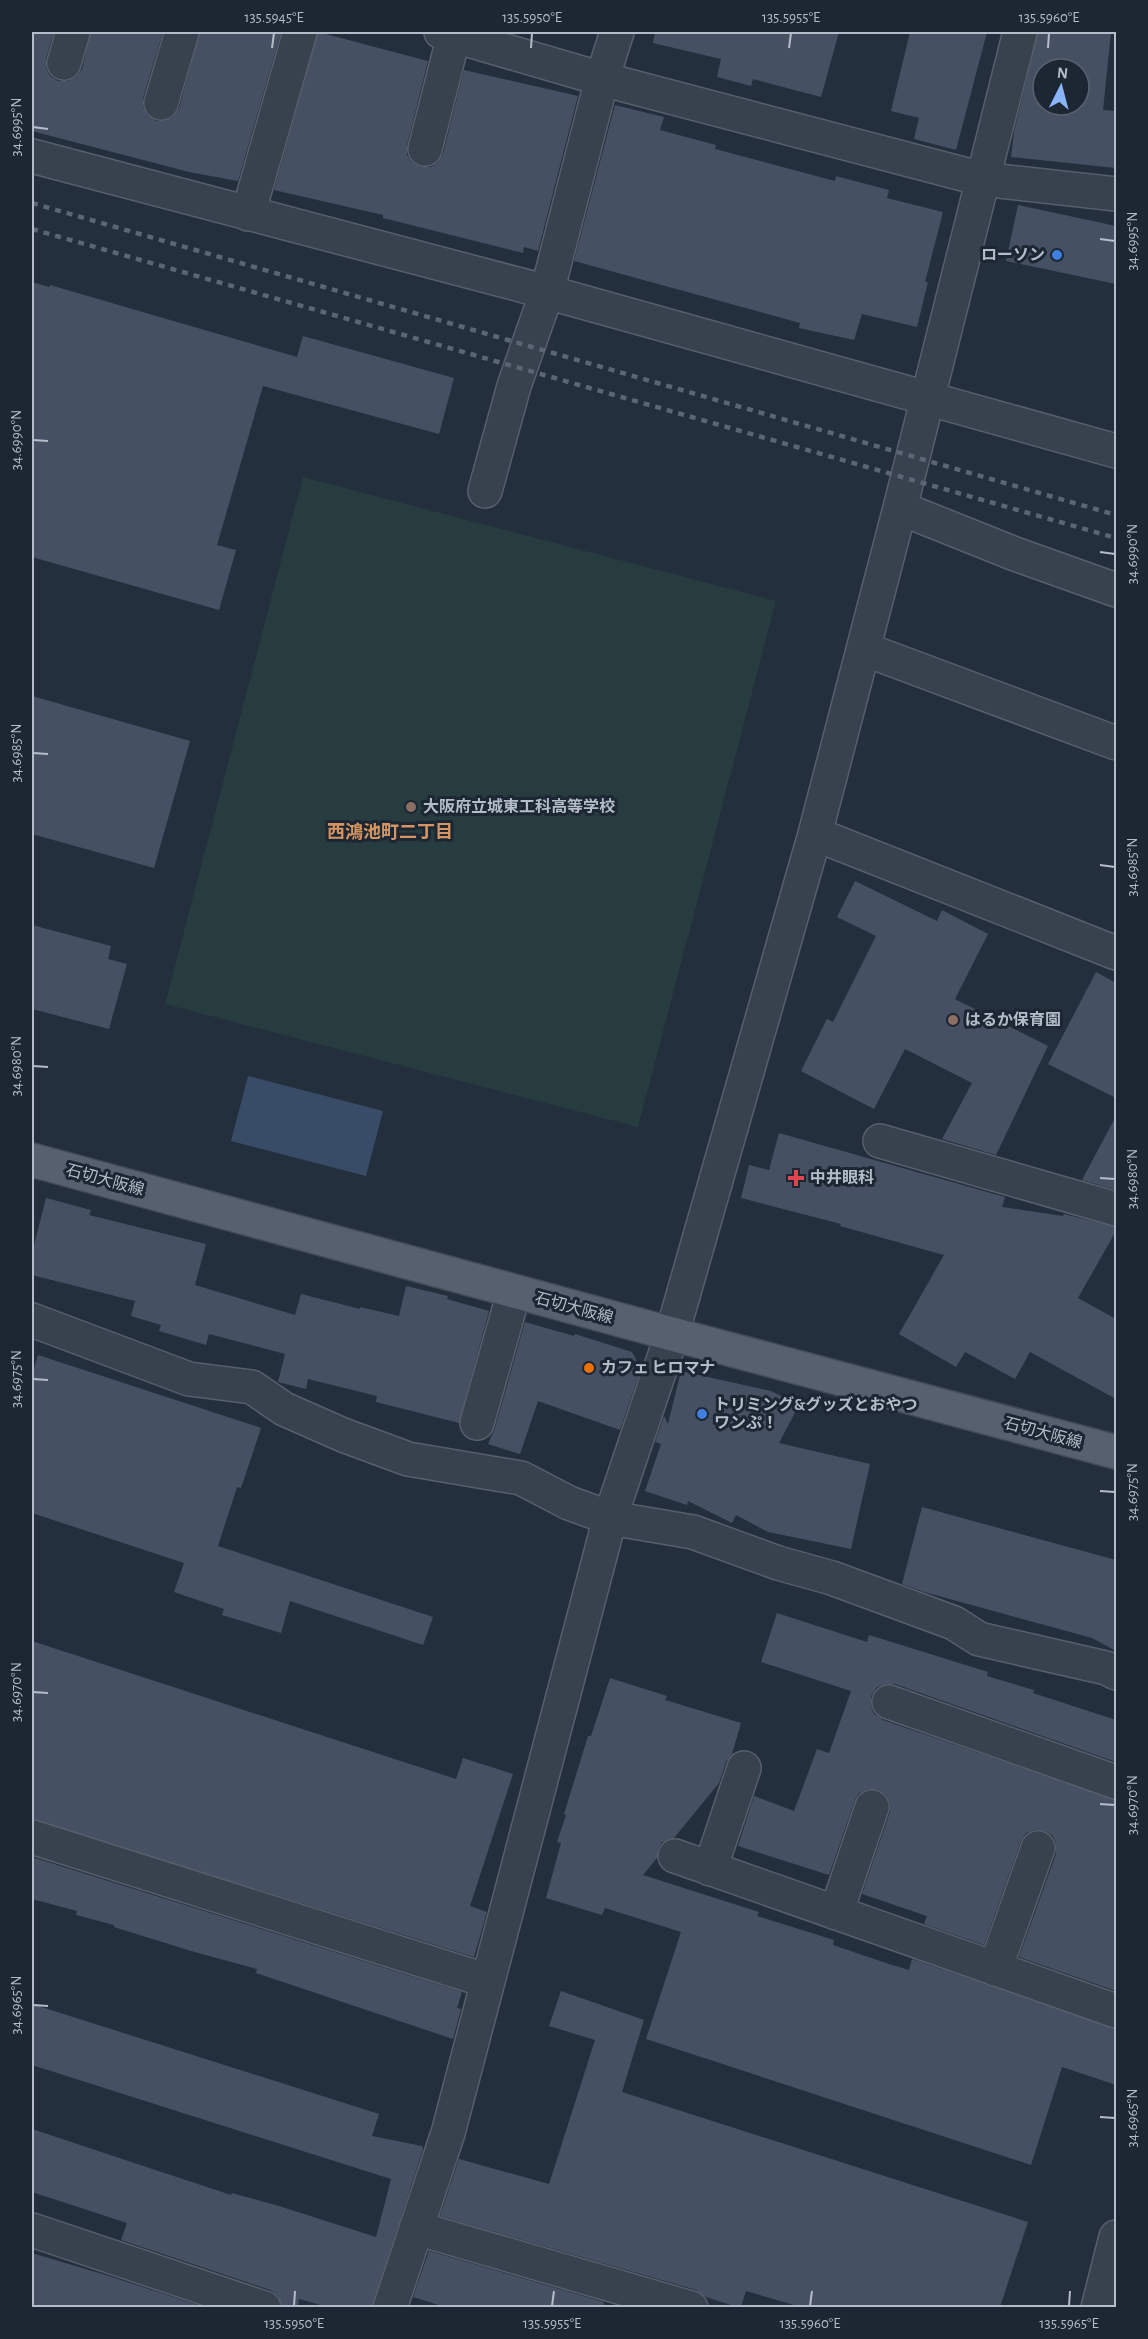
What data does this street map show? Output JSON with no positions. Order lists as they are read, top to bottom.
{
  "streets": {
    "main road": ["石切大阪線"]
  },
  "districts": ["西鴻池町二丁目"],
  "places": {
    "other": [
      "ローソン",
      "大阪府立城東工科高等学校",
      "はるか保育園",
      "カフェ ヒロマナ",
      "トリミング&グッズとおやつ ワンぷ！"
    ],
    "health": ["中井眼科"]
  },
  "north": "top",
  "coordinates": [
    "135.5945°E",
    "135.5950°E",
    "135.5955°E",
    "135.5960°E",
    "34.6995°N",
    "34.6990°N",
    "34.6985°N",
    "34.6980°N",
    "34.6975°N",
    "34.6970°N",
    "34.6965°N",
    "135.5965°E"
  ]
}
